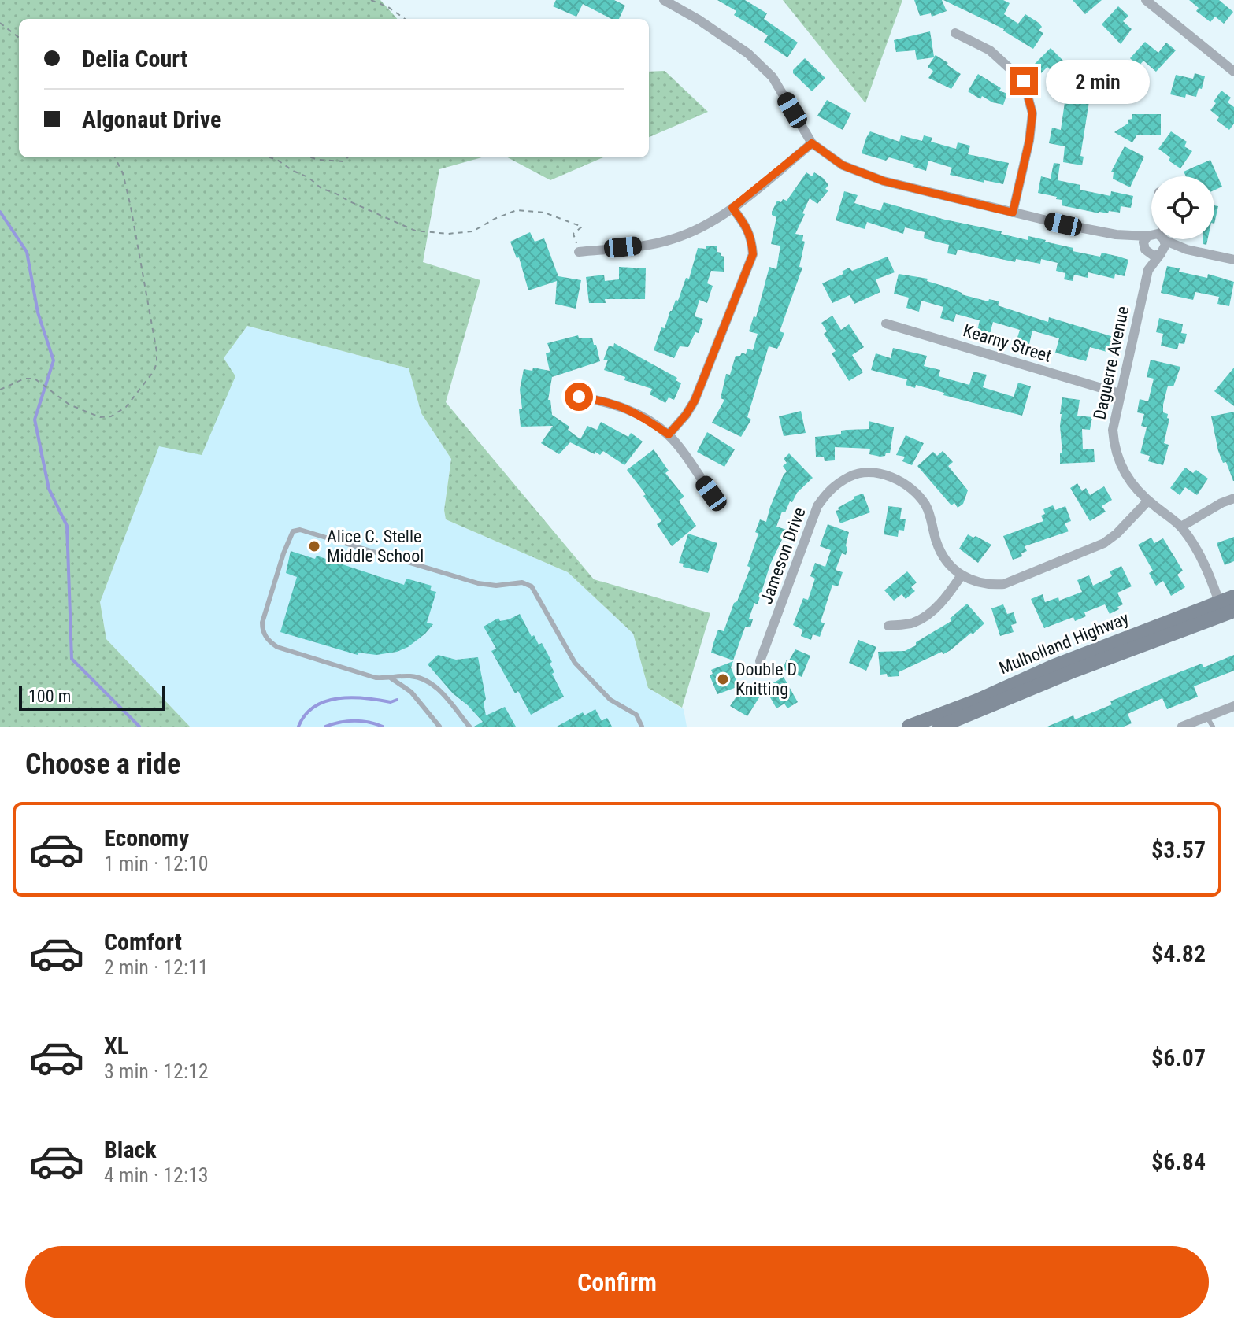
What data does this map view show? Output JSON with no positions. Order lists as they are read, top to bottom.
{
  "streets": {
    "main road": ["Mulholland Highway"],
    "street": ["Kearny Street", "Daguerre Avenue", "Jameson Drive"]
  },
  "crossings": [
    ["Kearny Street", "Daguerre Avenue"],
    ["Daguerre Avenue", "Mulholland Highway"]
  ],
  "places": ["Alice C. Stelle Middle School", "Double D Knitting"],
  "scale_bar": "100 m",
  "page": {
    "banner": ["Delia Court", "Algonaut Drive"],
    "bubble": "2 min",
    "scale": "100 m",
    "heading": "Choose a ride",
    "list": [
      {
        "name": "Economy",
        "note": "1 min · 12:10",
        "value": "$3.57"
      },
      {
        "name": "Comfort",
        "note": "2 min · 12:11",
        "value": "$4.82"
      },
      {
        "name": "XL",
        "note": "3 min · 12:12",
        "value": "$6.07"
      },
      {
        "name": "Black",
        "note": "4 min · 12:13",
        "value": "$6.84"
      }
    ],
    "buttons": "Confirm"
  }
}
